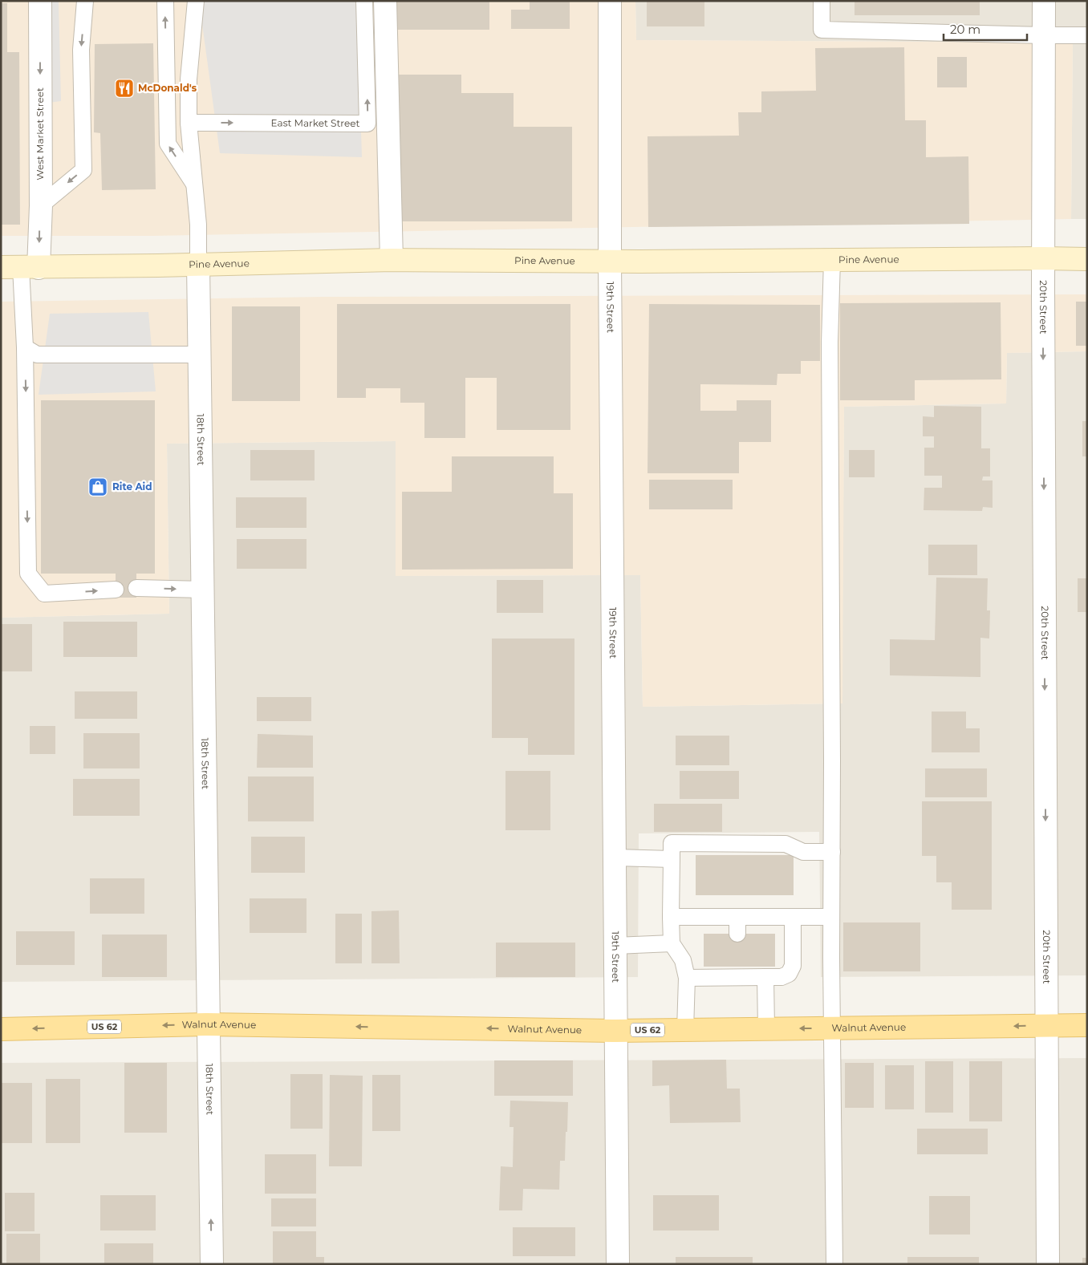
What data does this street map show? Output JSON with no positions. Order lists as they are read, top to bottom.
{
  "streets": {
    "main road": ["Pine Avenue", "Walnut Avenue", "US 62"],
    "street": [
      "West Market Street",
      "19th Street",
      "20th Street",
      "18th Street"
    ],
    "lane": ["East Market Street"]
  },
  "crossings": [
    ["West Market Street", "Pine Avenue"],
    ["Pine Avenue", "19th Street"],
    ["Pine Avenue", "20th Street"],
    ["Pine Avenue", "18th Street"],
    ["19th Street", "Walnut Avenue"],
    ["20th Street", "Walnut Avenue"],
    ["18th Street", "Walnut Avenue"]
  ],
  "one_way": ["West Market Street", "20th Street", "Walnut Avenue"],
  "places": {
    "restaurant": ["McDonald's"],
    "shop": ["Rite Aid"]
  },
  "scale_bar": "20 m"
}
